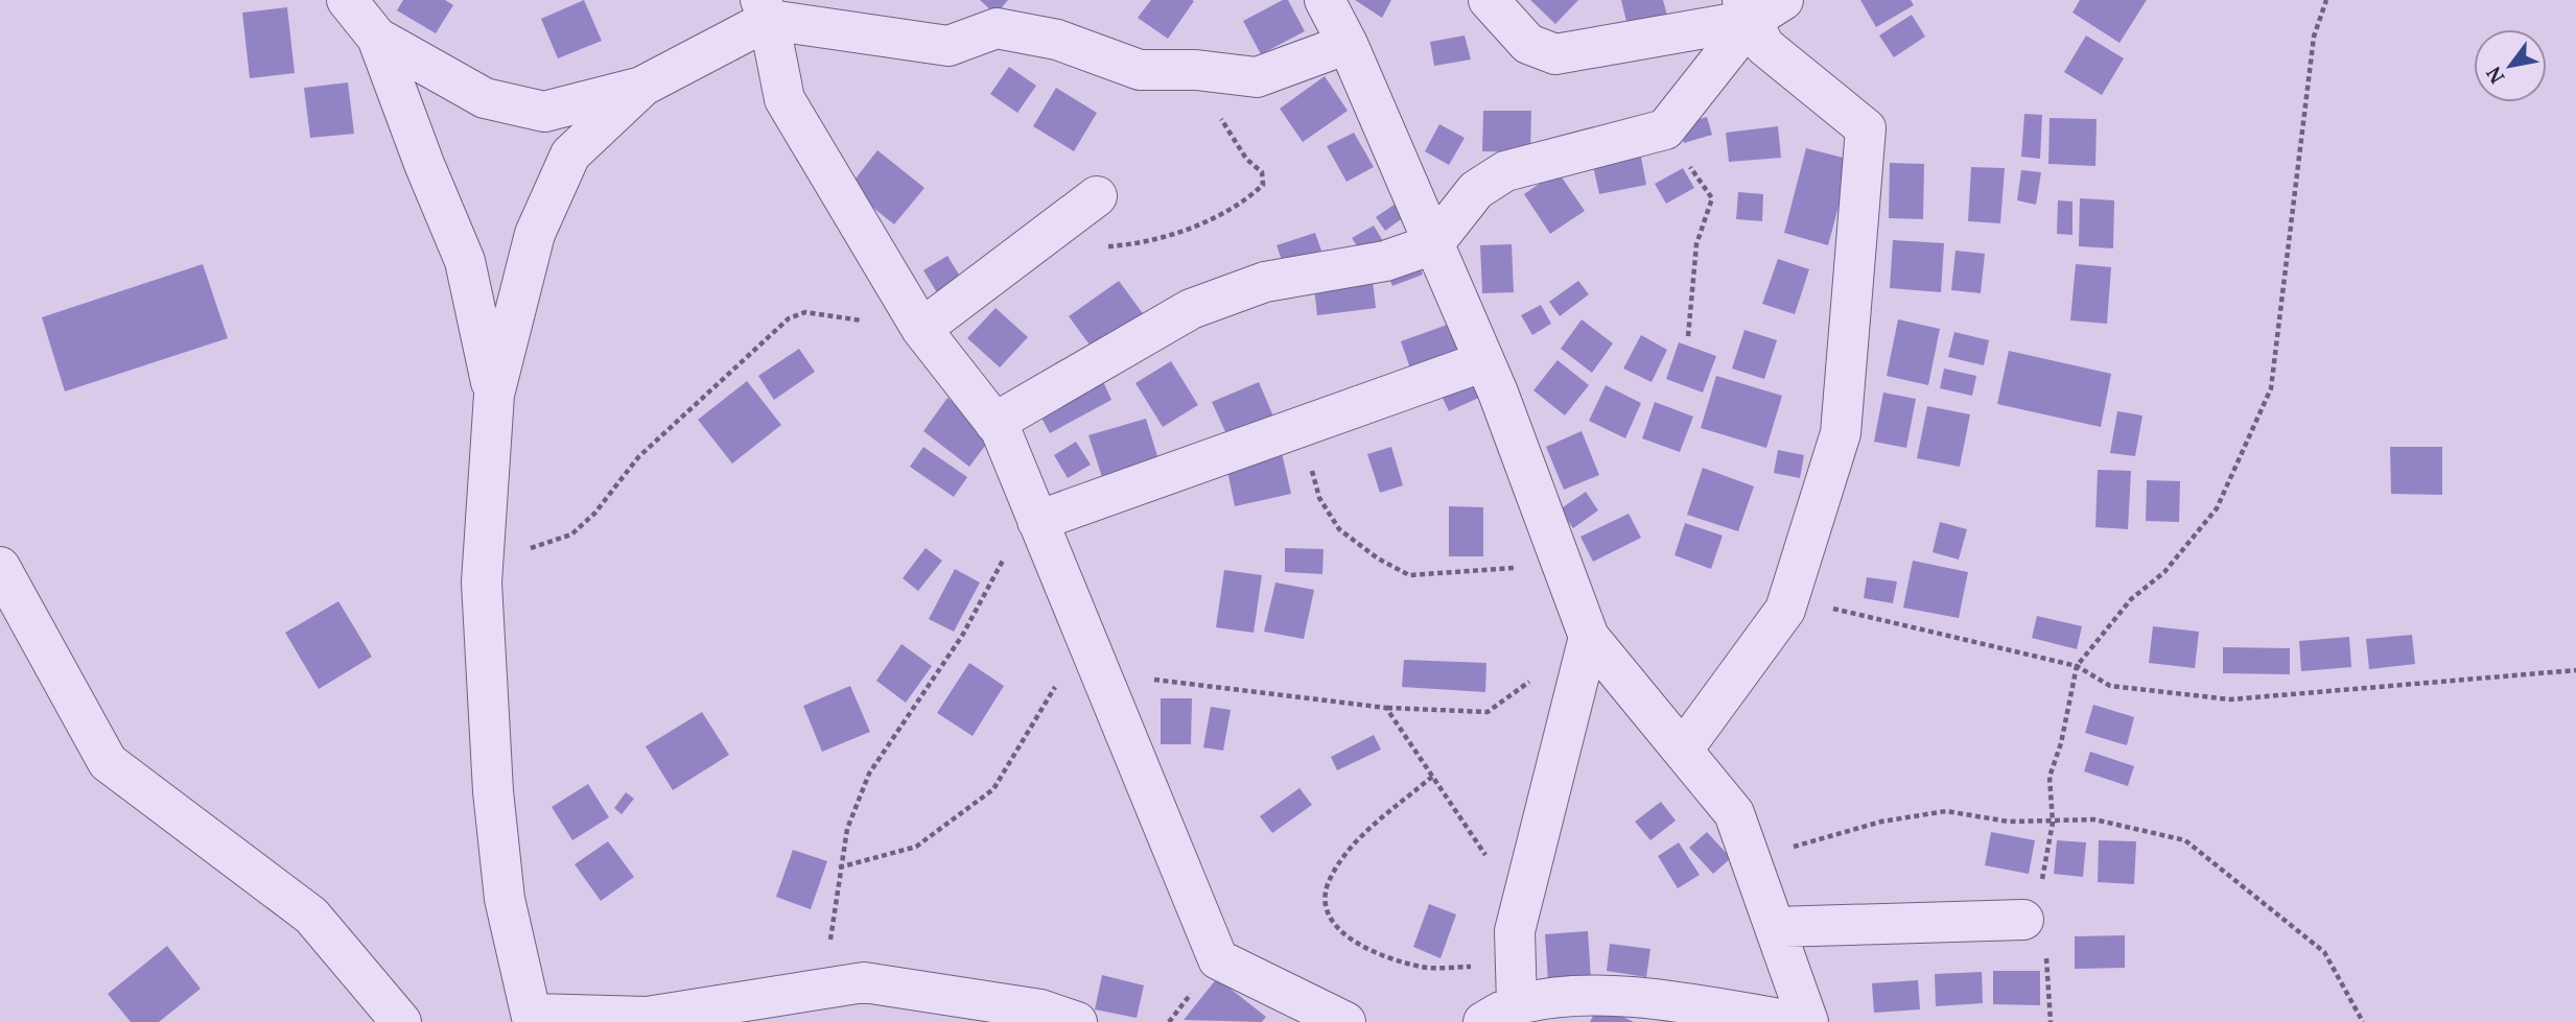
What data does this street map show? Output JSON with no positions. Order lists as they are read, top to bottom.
{
  "north": "bottom left"
}
